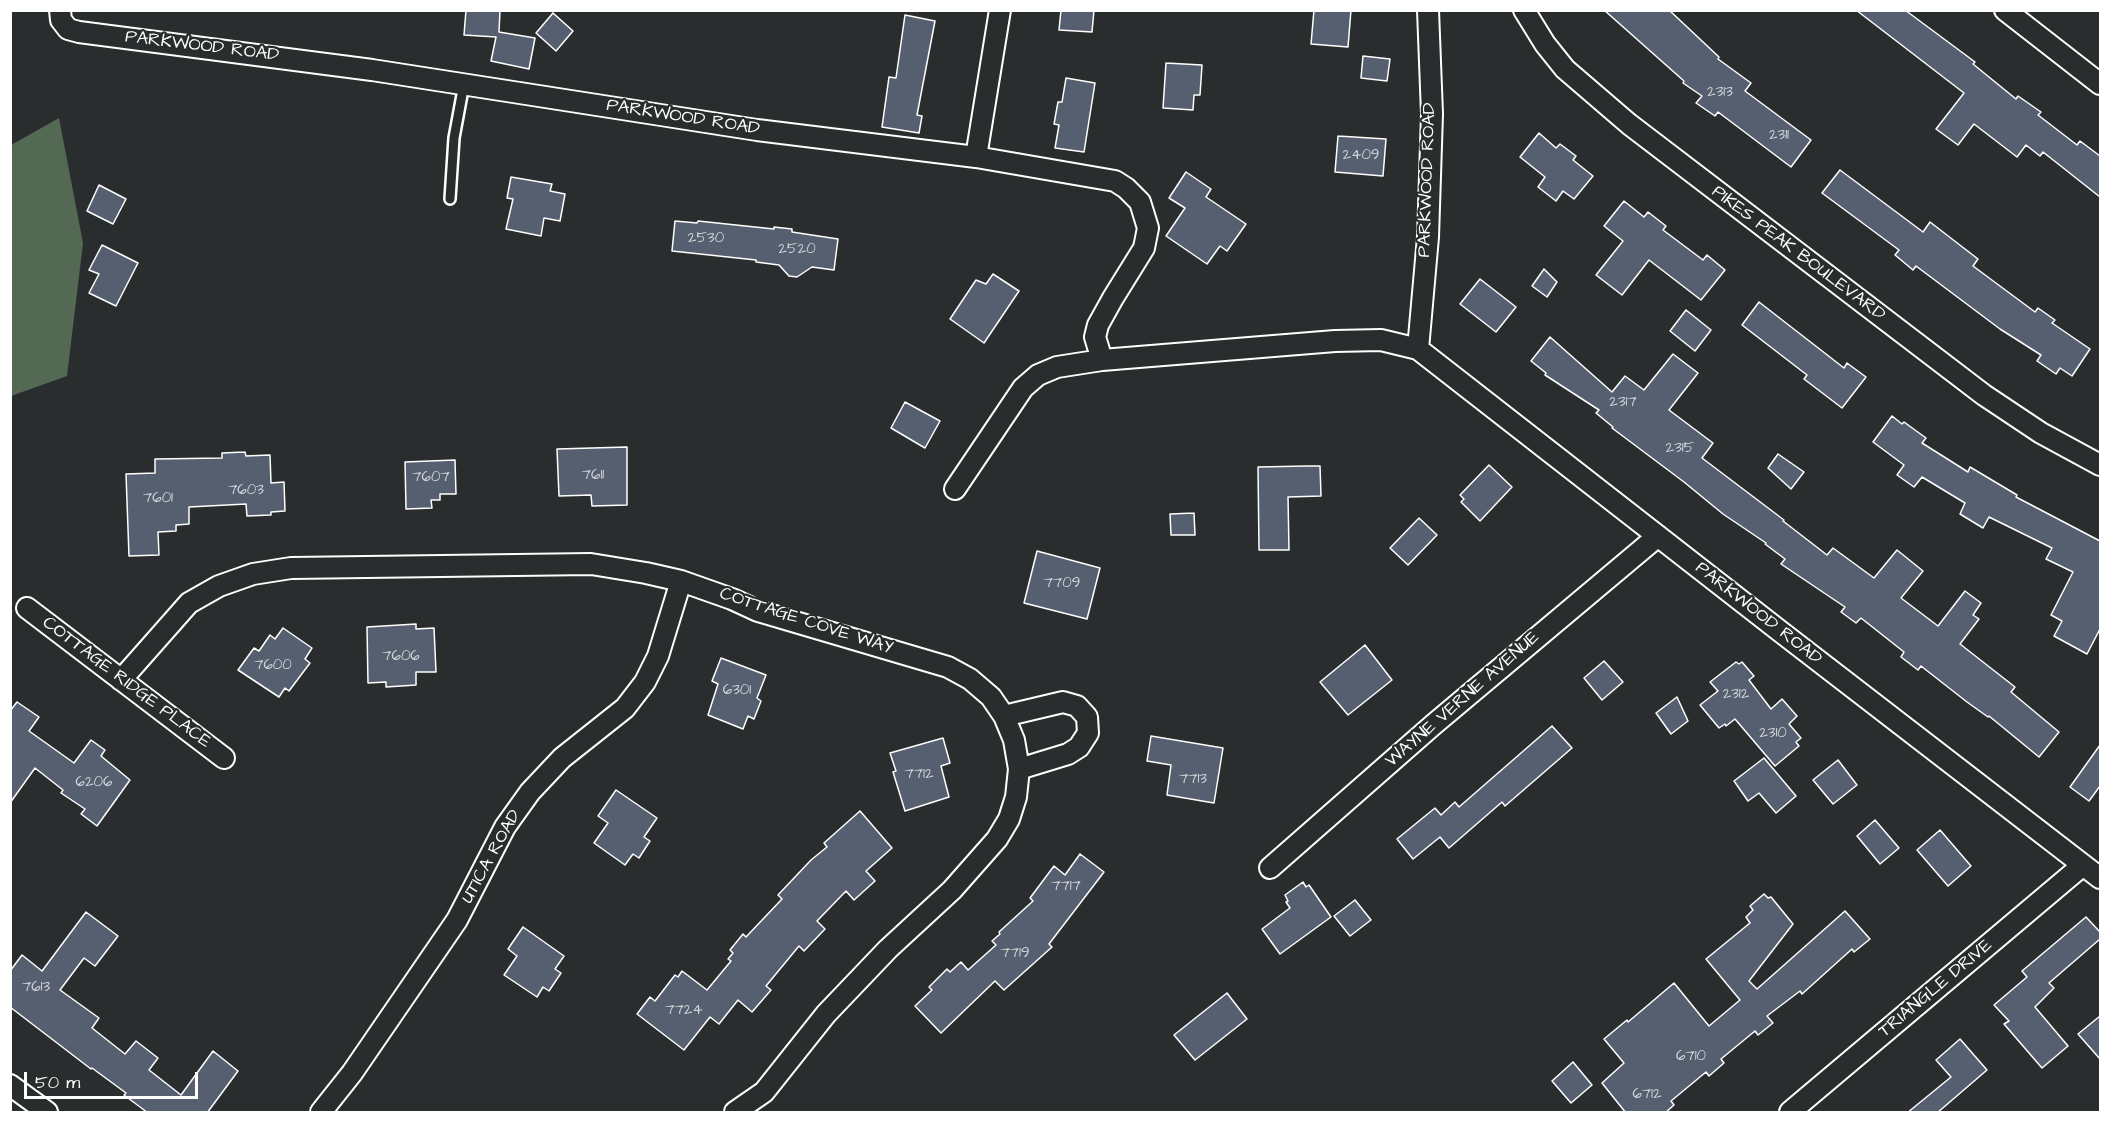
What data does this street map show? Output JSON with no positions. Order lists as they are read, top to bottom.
{
  "streets": {
    "street": [
      "PARKWOOD ROAD",
      "PIKES PEAK BOULEVARD",
      "COTTAGE COVE WAY",
      "COTTAGE RIDGE PLACE",
      "WAYNE VERNE AVENUE",
      "UTICA ROAD",
      "TRIANGLE DRIVE"
    ]
  },
  "crossings": [
    ["PARKWOOD ROAD", "WAYNE VERNE AVENUE"],
    ["PARKWOOD ROAD", "TRIANGLE DRIVE"],
    ["COTTAGE COVE WAY", "COTTAGE RIDGE PLACE"],
    ["COTTAGE COVE WAY", "UTICA ROAD"]
  ],
  "house_numbers": [
    "2313",
    "2311",
    "2409",
    "2530",
    "2520",
    "2317",
    "2315",
    "7611",
    "7607",
    "7603",
    "7601",
    "7709",
    "7606",
    "7600",
    "6301",
    "2312",
    "2310",
    "7712",
    "7713",
    "6206",
    "7717",
    "7719",
    "7613",
    "7724",
    "6710",
    "6712"
  ],
  "scale_bar": "50 m"
}
